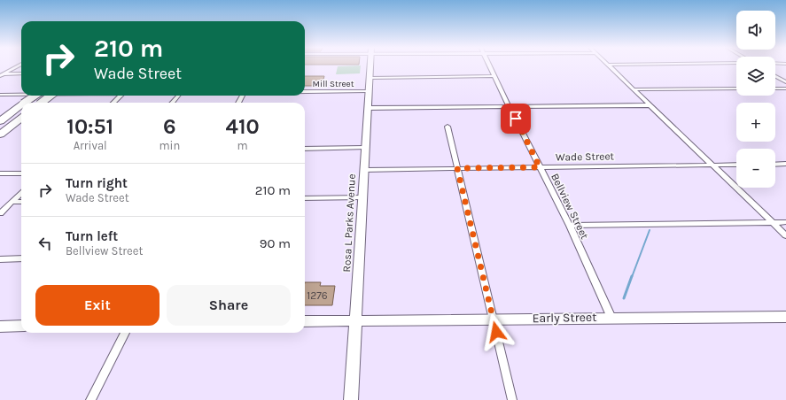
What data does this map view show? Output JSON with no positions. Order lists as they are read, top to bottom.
{
  "streets": {
    "street": [
      "Mill Street",
      "Wade Street",
      "Bellview Street",
      "Rosa L Parks Avenue",
      "Early Street"
    ]
  },
  "crossings": [
    ["Mill Street", "Rosa L Parks Avenue"],
    ["Wade Street", "Bellview Street"],
    ["Wade Street", "Rosa L Parks Avenue"],
    ["Bellview Street", "Early Street"],
    ["Rosa L Parks Avenue", "Early Street"]
  ],
  "house_numbers": ["1276"],
  "page": {
    "map_buttons": ["+", "−"],
    "turn": ["210 m", "Wade Street"],
    "eta": [
      "10:51",
      "Arrival",
      "6",
      "min",
      "410",
      "m"
    ],
    "list": [
      {
        "name": "Turn right",
        "note": "Wade Street",
        "value": "210 m"
      },
      {
        "name": "Turn left",
        "note": "Bellview Street",
        "value": "90 m"
      }
    ],
    "buttons": ["Exit", "Share"]
  }
}
